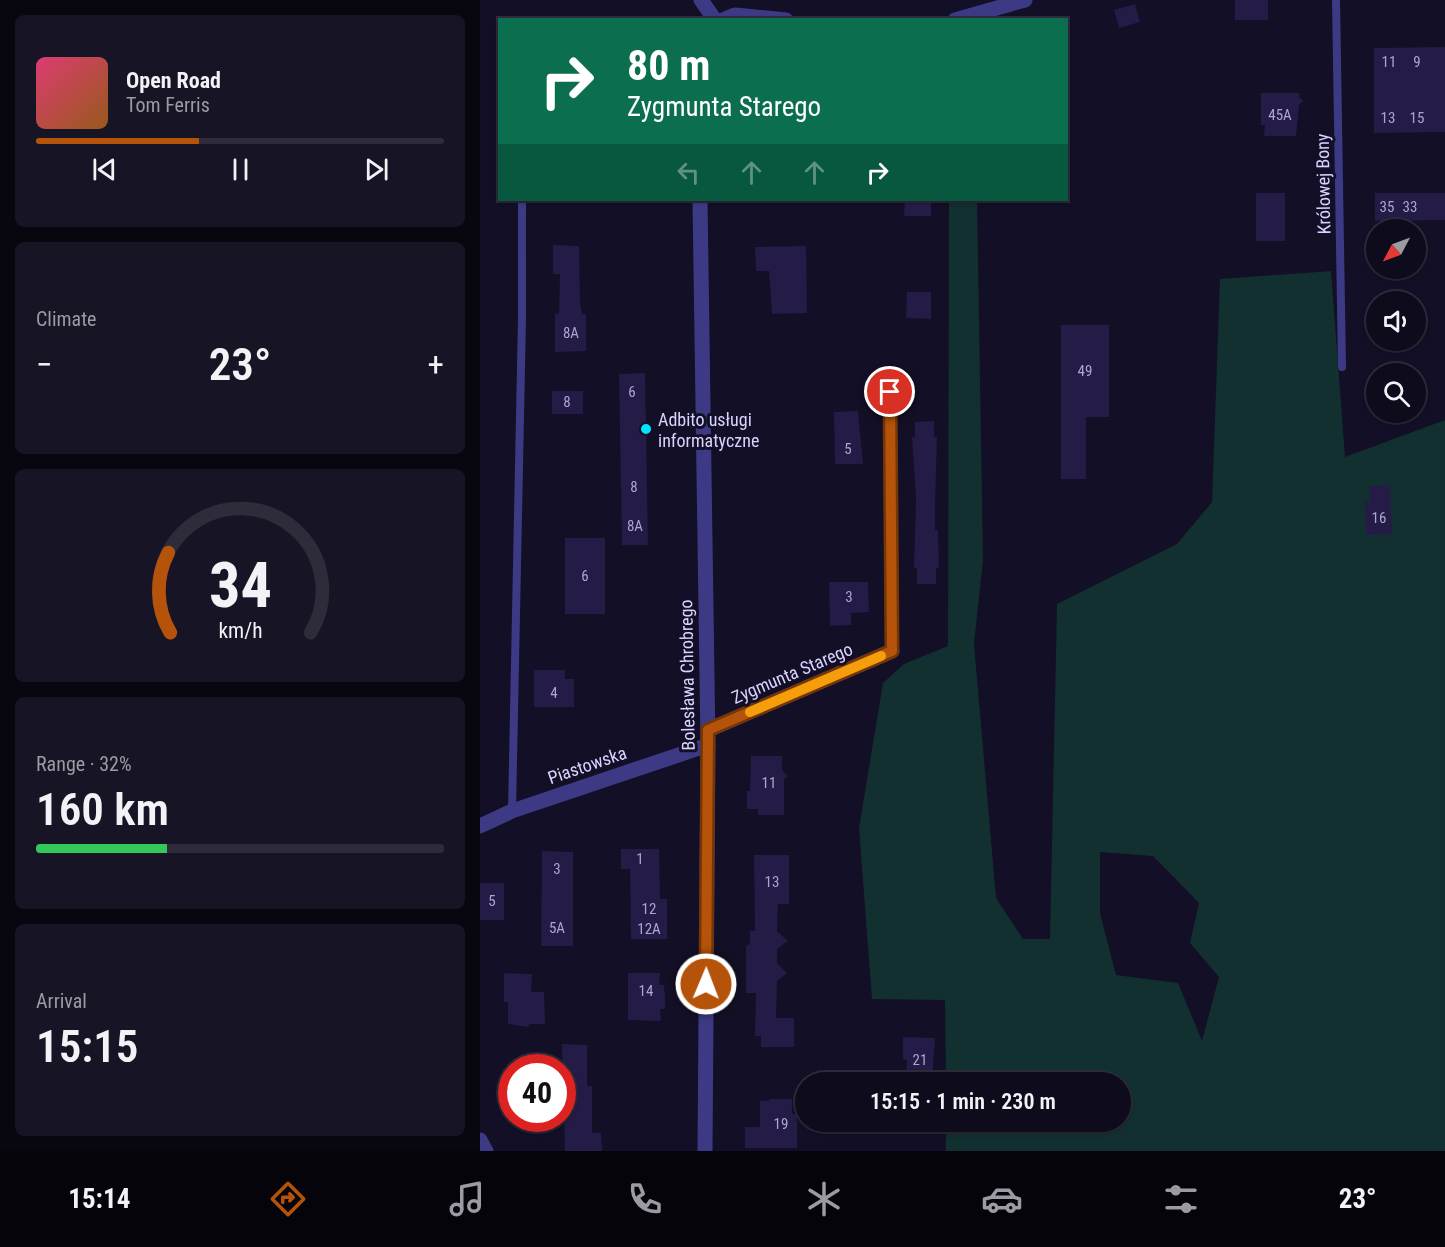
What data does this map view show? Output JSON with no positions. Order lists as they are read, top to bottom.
{
  "streets": {
    "street": ["Zygmunta Starego", "Bolesława Chrobrego", "Piastowska"],
    "lane": ["Królowej Bony"]
  },
  "crossings": [
    ["Zygmunta Starego", "Bolesława Chrobrego"],
    ["Zygmunta Starego", "Piastowska"],
    ["Bolesława Chrobrego", "Piastowska"]
  ],
  "places": ["Adbito usługi informatyczne"],
  "house_numbers": [
    "11",
    "9",
    "45A",
    "13",
    "15",
    "35",
    "33",
    "8A",
    "49",
    "6",
    "8",
    "5",
    "8",
    "16",
    "8A",
    "6",
    "3",
    "4",
    "11",
    "1",
    "3",
    "13",
    "5",
    "12",
    "5A",
    "12A",
    "14",
    "21",
    "19"
  ],
  "north": "bottom left",
  "page": {
    "turn": ["80 m", "Zygmunta Starego"],
    "song": ["Open Road", "Tom Ferris"],
    "tile": [
      "Climate",
      ["Range · 32%", "160 km"],
      ["Arrival", "15:15"]
    ],
    "heat": ["−", "23°", "+"],
    "limit": "40",
    "trip": "15:15 · 1 min · 230 m",
    "tabs": ["15:14", "23°"],
    "gauge": ["34", "km/h"]
  }
}
